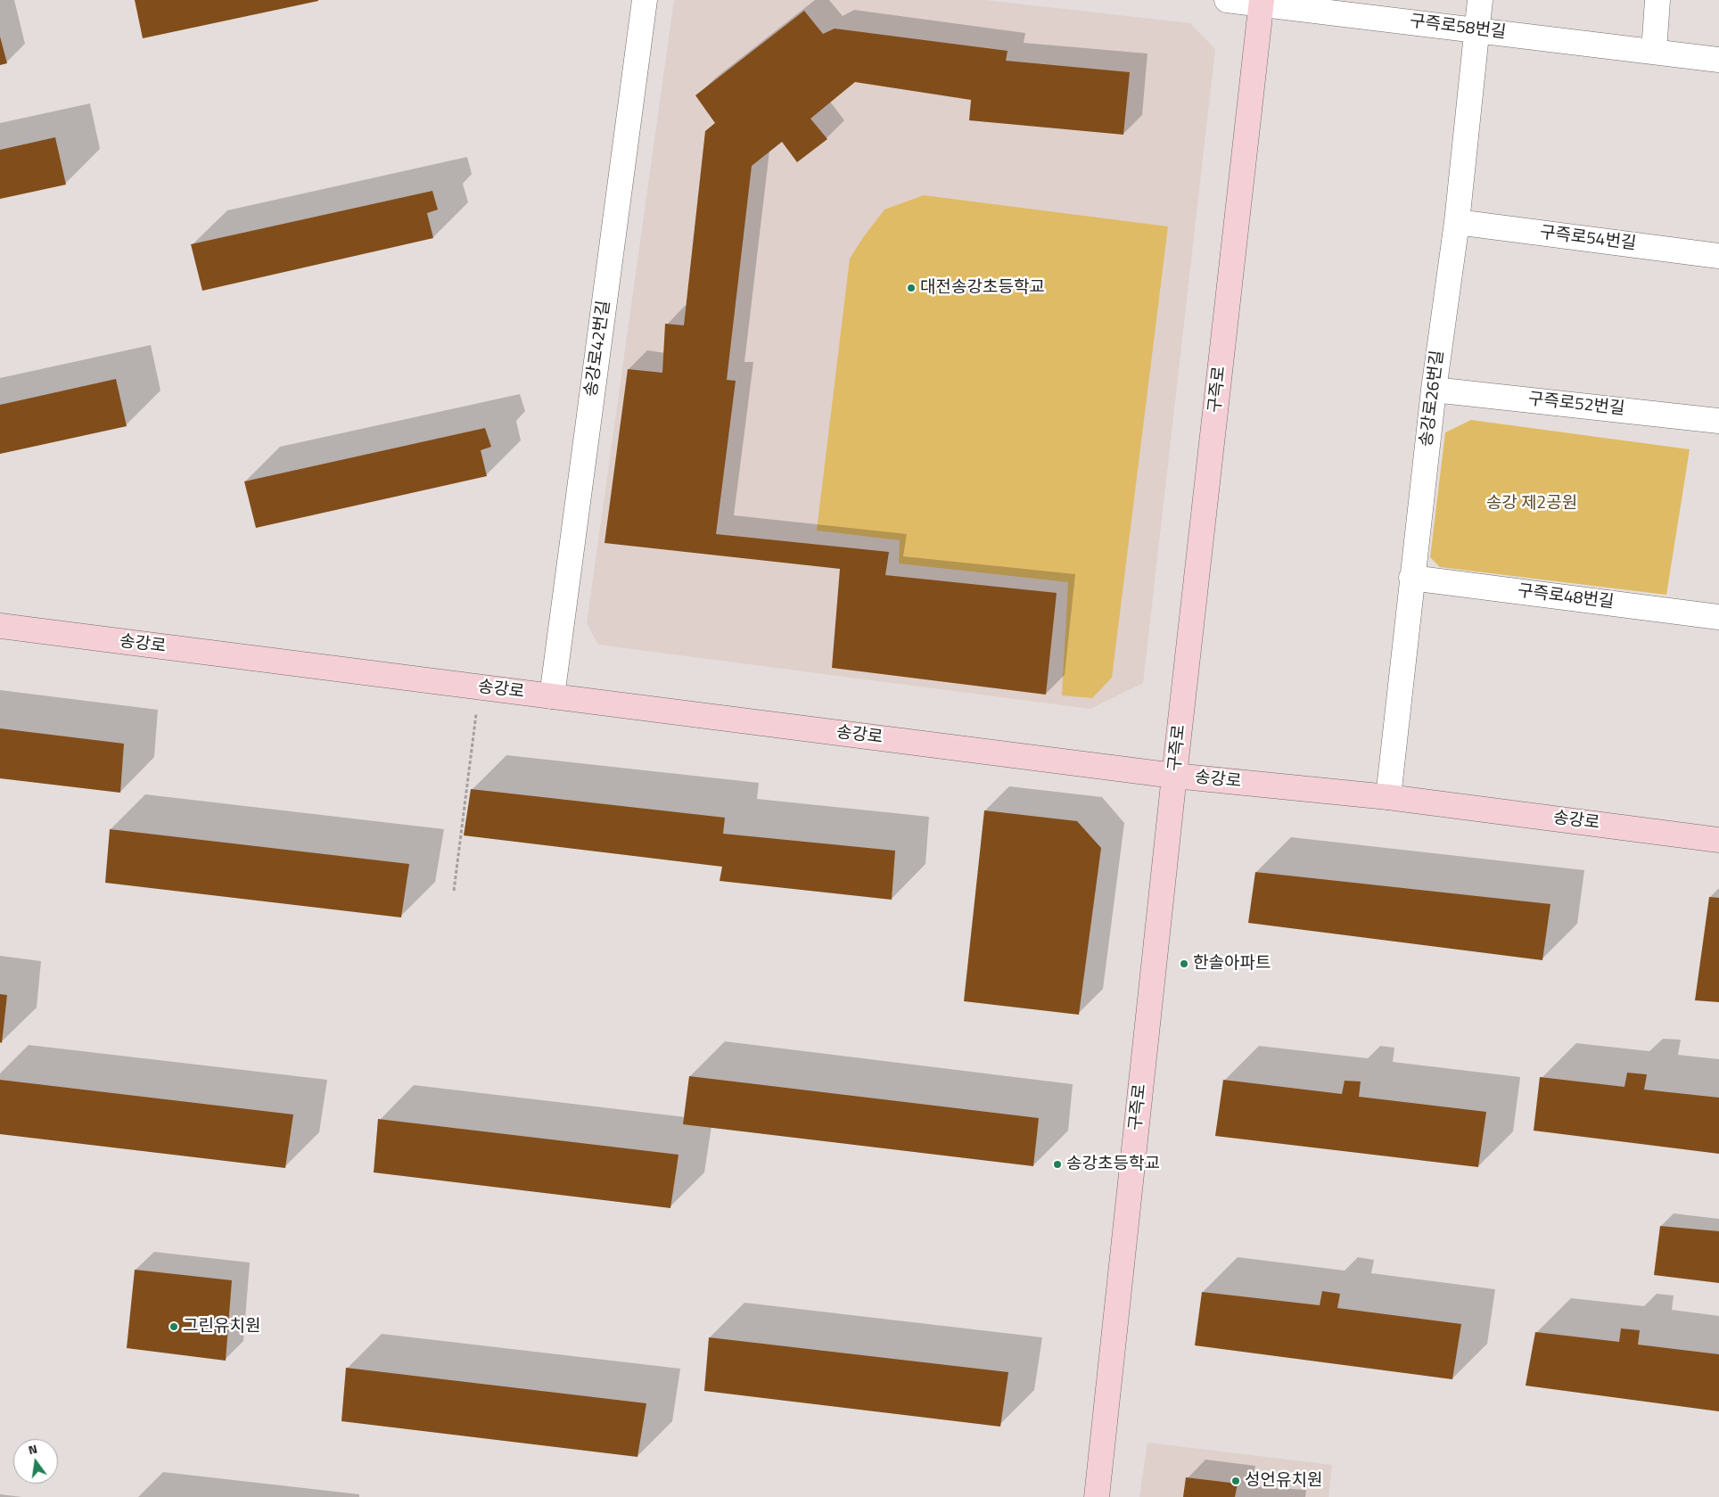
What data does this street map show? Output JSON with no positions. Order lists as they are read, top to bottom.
{
  "streets": {
    "main road": ["구즉로", "송강로"],
    "street": [
      "구즉로58번길",
      "구즉로54번길",
      "송강로42번길",
      "송강로26번길",
      "구즉로52번길",
      "구즉로48번길"
    ]
  },
  "crossings": [
    ["구즉로58번길", "구즉로"],
    ["구즉로58번길", "송강로26번길"],
    ["구즉로54번길", "송강로26번길"],
    ["송강로42번길", "송강로"],
    ["구즉로", "송강로"],
    ["송강로26번길", "구즉로52번길"],
    ["송강로26번길", "구즉로48번길"],
    ["송강로26번길", "송강로"]
  ],
  "parks": ["송강 제2공원"],
  "places": [
    "대전송강초등학교",
    "한솔아파트",
    "송강초등학교",
    "그린유치원",
    "성언유치원"
  ],
  "north": "top"
}
